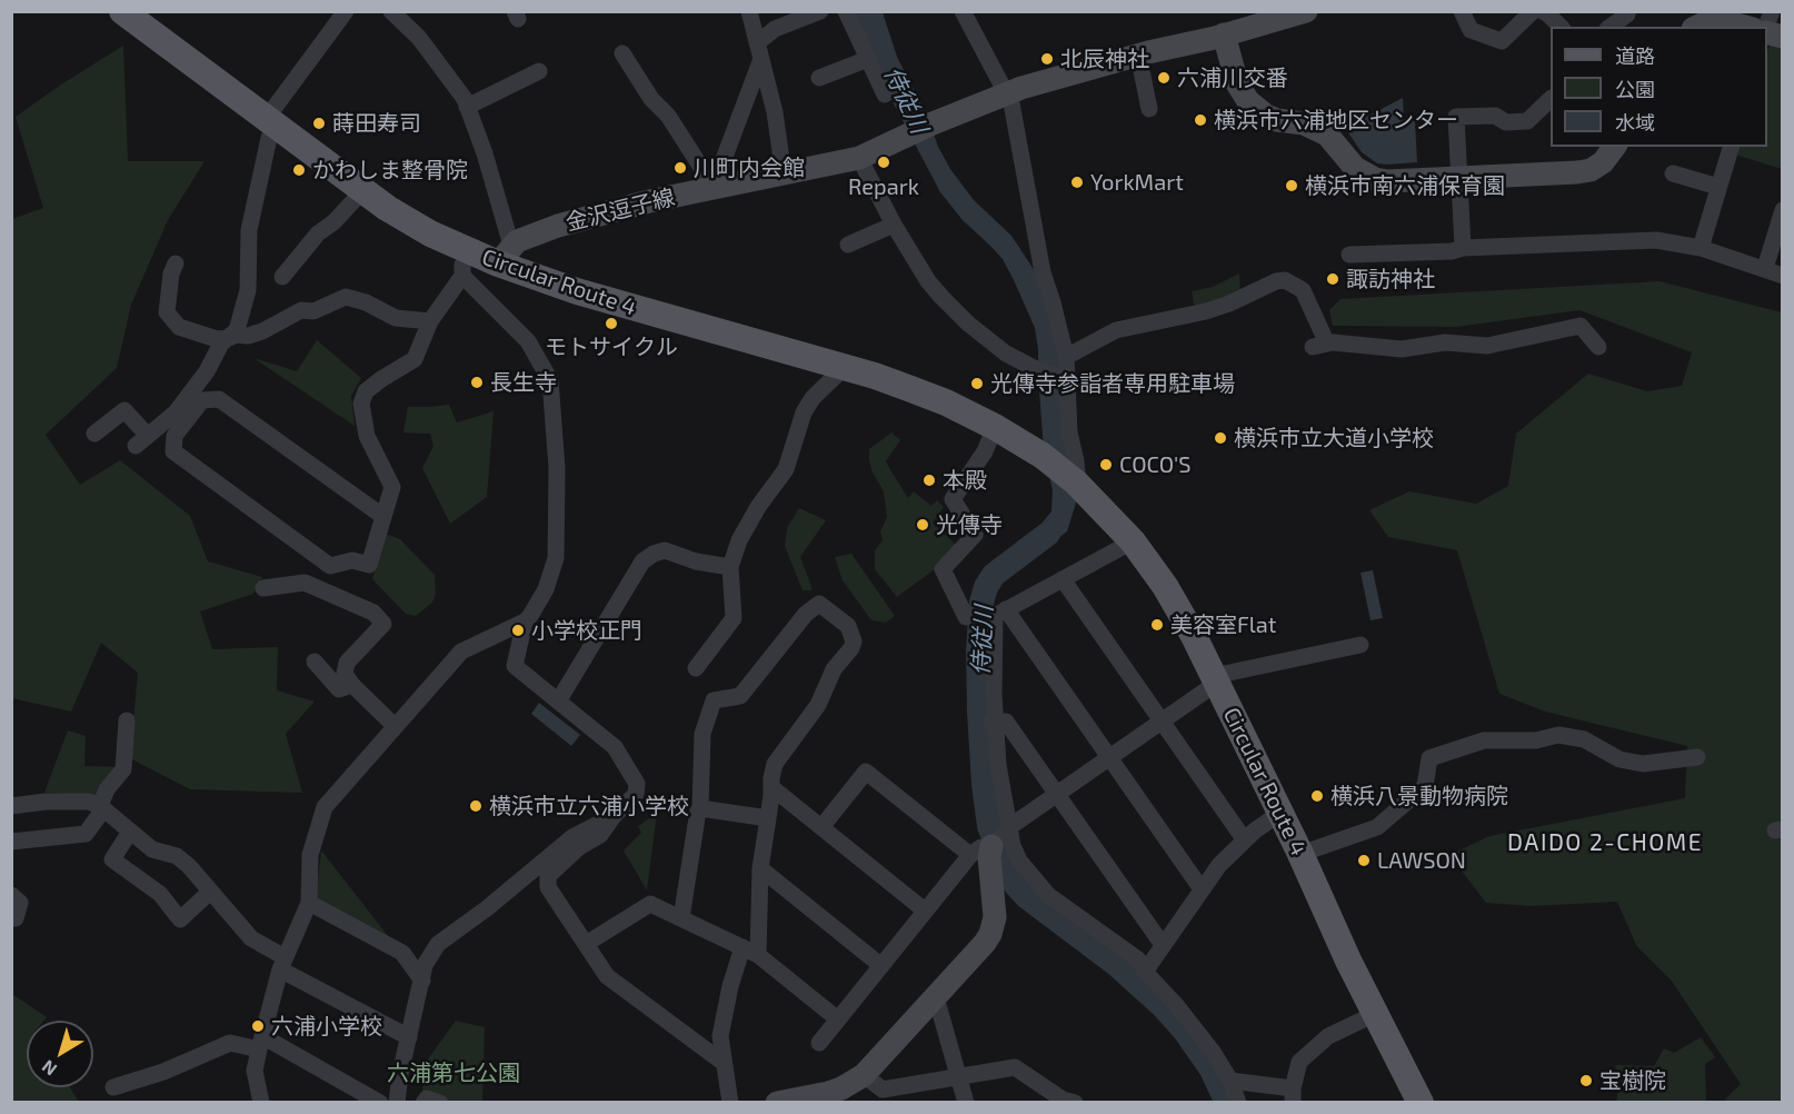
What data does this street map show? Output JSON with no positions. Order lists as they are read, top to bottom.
{
  "streets": {
    "main road": ["Circular Route 4"],
    "street": ["金沢逗子線"]
  },
  "crossings": [
    ["金沢逗子線", "Circular Route 4"]
  ],
  "districts": ["DAIDO 2-CHOME"],
  "water": ["侍従川"],
  "parks": ["六浦第七公園"],
  "places": [
    "北辰神社",
    "六浦川交番",
    "横浜市六浦地区センター",
    "蒔田寿司",
    "Repark",
    "川町内会館",
    "かわしま整骨院",
    "YorkMart",
    "横浜市南六浦保育園",
    "諏訪神社",
    "モトサイクル",
    "長生寺",
    "光傳寺参詣者専用駐車場",
    "横浜市立大道小学校",
    "COCO'S",
    "本殿",
    "光傳寺",
    "美容室Flat",
    "小学校正門",
    "横浜八景動物病院",
    "横浜市立六浦小学校",
    "LAWSON",
    "六浦小学校",
    "宝樹院"
  ],
  "legend": ["道路", "公園", "水域"],
  "north": "bottom left"
}
